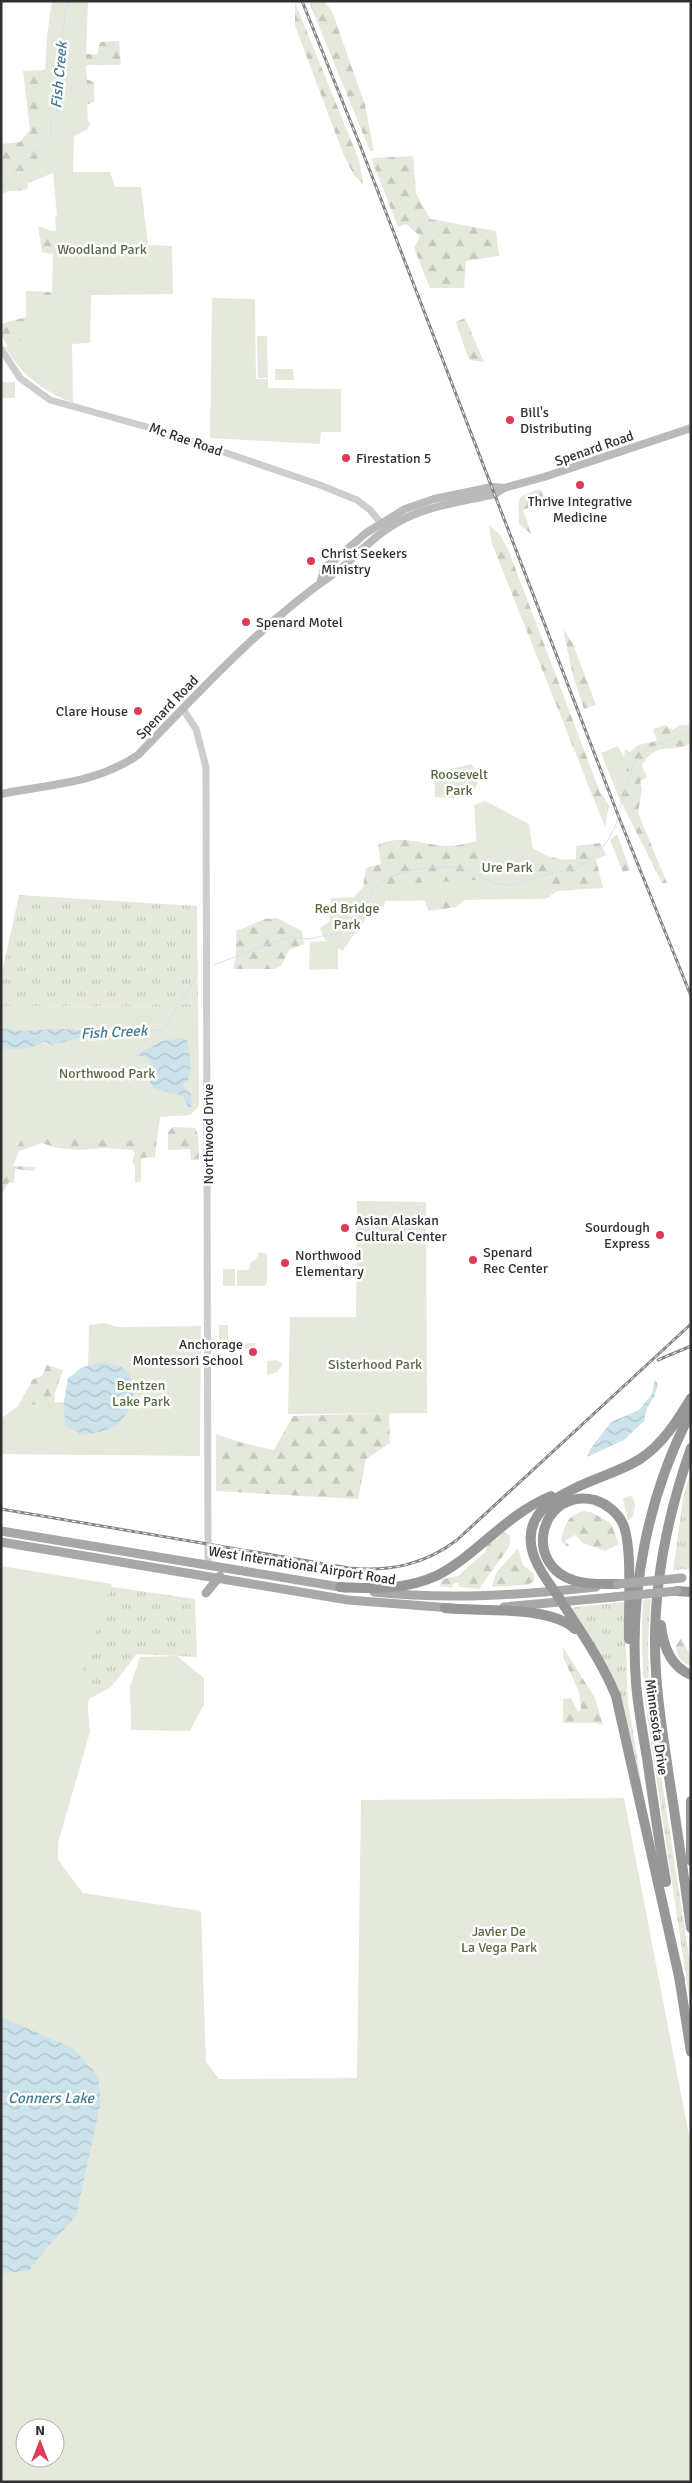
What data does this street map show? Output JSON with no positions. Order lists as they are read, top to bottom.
{
  "streets": {
    "highway": ["Minnesota Drive"],
    "main road": ["Spenard Road", "West International Airport Road"],
    "street": ["Mc Rae Road", "Northwood Drive"]
  },
  "crossings": [
    ["Mc Rae Road", "Spenard Road"],
    ["Spenard Road", "Northwood Drive"],
    ["Northwood Drive", "West International Airport Road"]
  ],
  "water": ["Fish Creek", "Conners Lake"],
  "parks": [
    "Woodland Park",
    "Roosevelt Park",
    "Ure Park",
    "Red Bridge Park",
    "Northwood Park",
    "Sisterhood Park",
    "Bentzen Lake Park",
    "Javier De La Vega Park"
  ],
  "places": [
    "Bill's Distributing",
    "Firestation 5",
    "Thrive Integrative Medicine",
    "Christ Seekers Ministry",
    "Spenard Motel",
    "Clare House",
    "Asian Alaskan Cultural Center",
    "Sourdough Express",
    "Spenard Rec Center",
    "Northwood Elementary",
    "Anchorage Montessori School"
  ],
  "north": "top"
}
